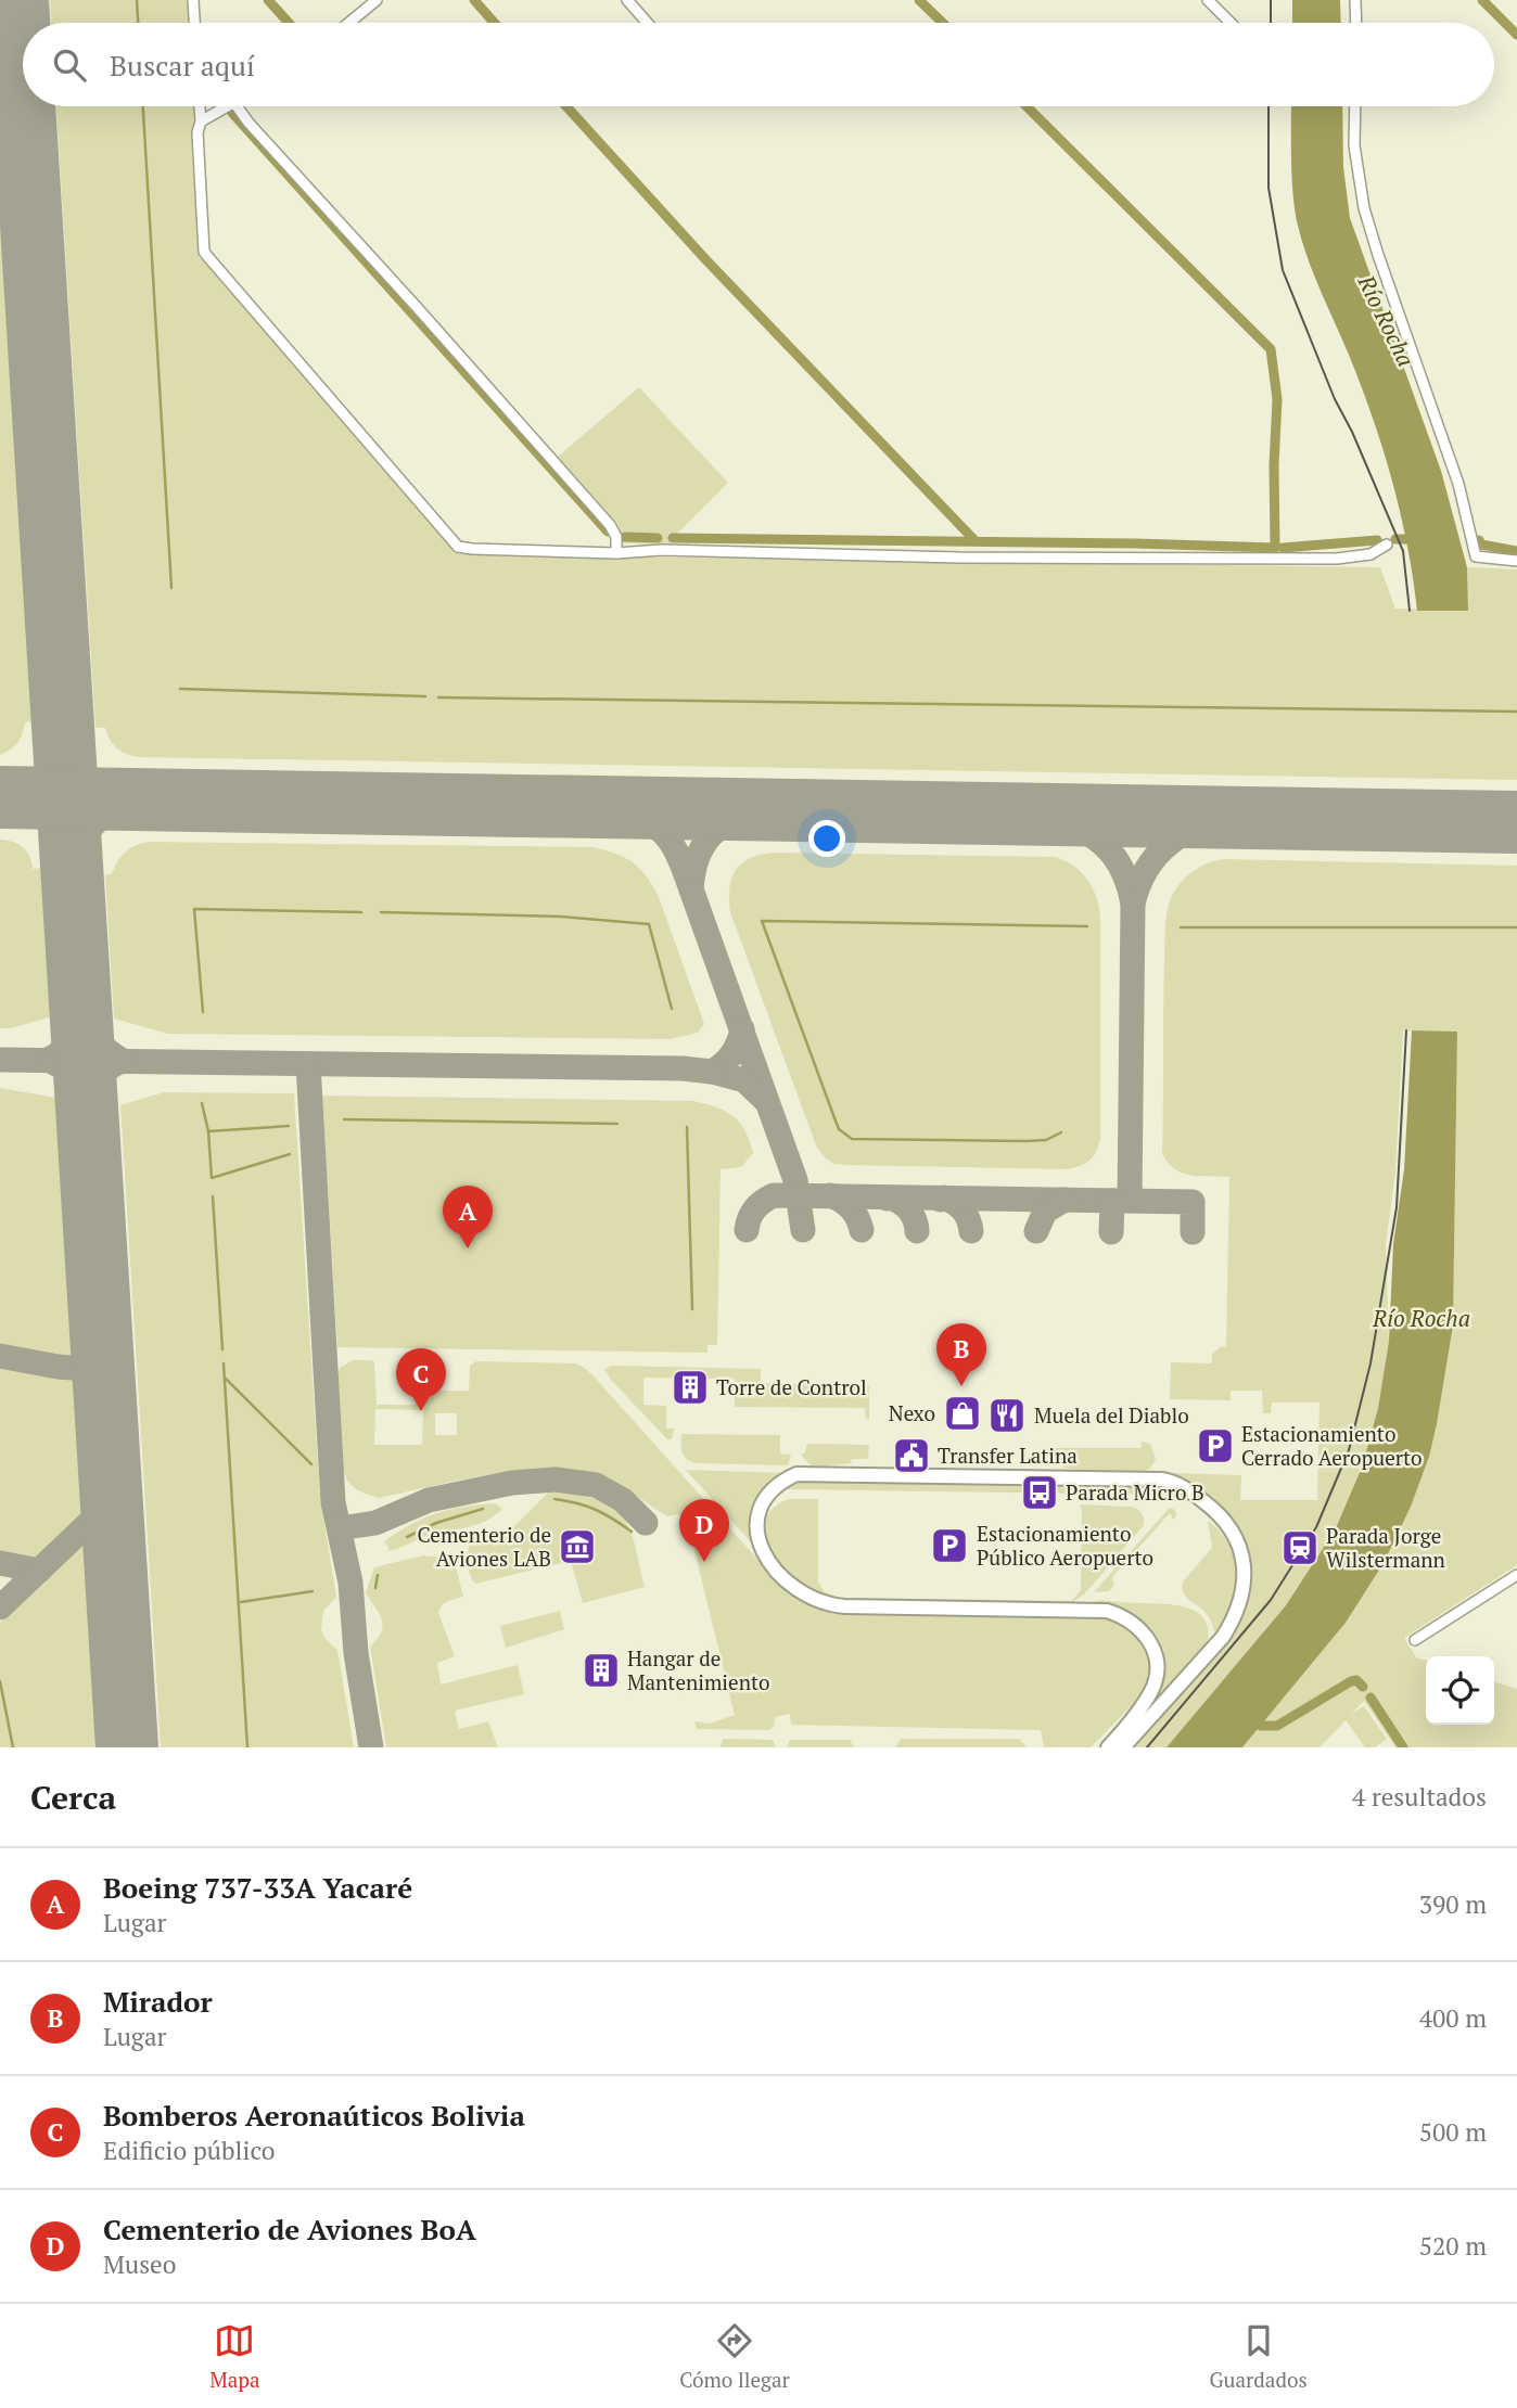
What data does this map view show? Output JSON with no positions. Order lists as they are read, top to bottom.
{
  "water": ["Río Rocha"],
  "places": {
    "building": ["Torre de Control", "Hangar de Mantenimiento"],
    "shop": ["Nexo"],
    "restaurant": ["Muela del Diablo"],
    "parking": ["Estacionamiento Cerrado Aeropuerto", "Estacionamiento Público Aeropuerto"],
    "public building": ["Transfer Latina"],
    "bus stop": ["Parada Micro B"],
    "museum": ["Cementerio de Aviones LAB"],
    "station": ["Parada Jorge Wilstermann"]
  },
  "page": {
    "search": "Buscar aquí",
    "pins": [
      "A",
      "B",
      "C",
      "D"
    ],
    "heading": ["Cerca", "4 resultados"],
    "list": [
      {
        "mark": "A",
        "name": "Boeing 737-33A Yacaré",
        "note": "Lugar",
        "value": "390 m"
      },
      {
        "mark": "B",
        "name": "Mirador",
        "note": "Lugar",
        "value": "400 m"
      },
      {
        "mark": "C",
        "name": "Bomberos Aeronaúticos Bolivia",
        "note": "Edificio público",
        "value": "500 m"
      },
      {
        "mark": "D",
        "name": "Cementerio de Aviones BoA",
        "note": "Museo",
        "value": "520 m"
      }
    ],
    "nav": ["Mapa", "Cómo llegar", "Guardados"]
  }
}
